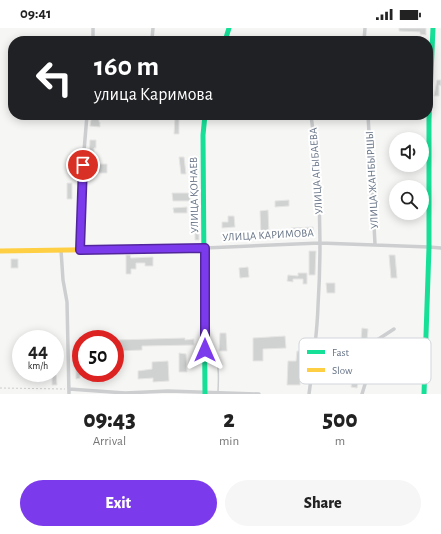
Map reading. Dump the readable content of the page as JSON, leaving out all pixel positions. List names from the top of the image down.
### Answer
{
  "streets": {
    "street": [
      "УЛИЦА АГЫБАЕВА",
      "УЛИЦА ЖАНБЫРШЫ",
      "УЛИЦА ҚОНАЕВ",
      "УЛИЦА КАРИМОВА"
    ]
  },
  "crossings": [
    ["УЛИЦА АГЫБАЕВА", "УЛИЦА КАРИМОВА"],
    ["УЛИЦА ЖАНБЫРШЫ", "УЛИЦА КАРИМОВА"],
    ["УЛИЦА ҚОНАЕВ", "УЛИЦА КАРИМОВА"]
  ],
  "legend": ["Fast", "Slow"],
  "page": {
    "status": "09:41",
    "turn": ["160 m", "улица Каримова"],
    "speed": "44 km/h",
    "limit": "50",
    "eta": [
      "09:43",
      "Arrival",
      "2",
      "min",
      "500",
      "m"
    ],
    "buttons": ["Exit", "Share"]
  }
}
